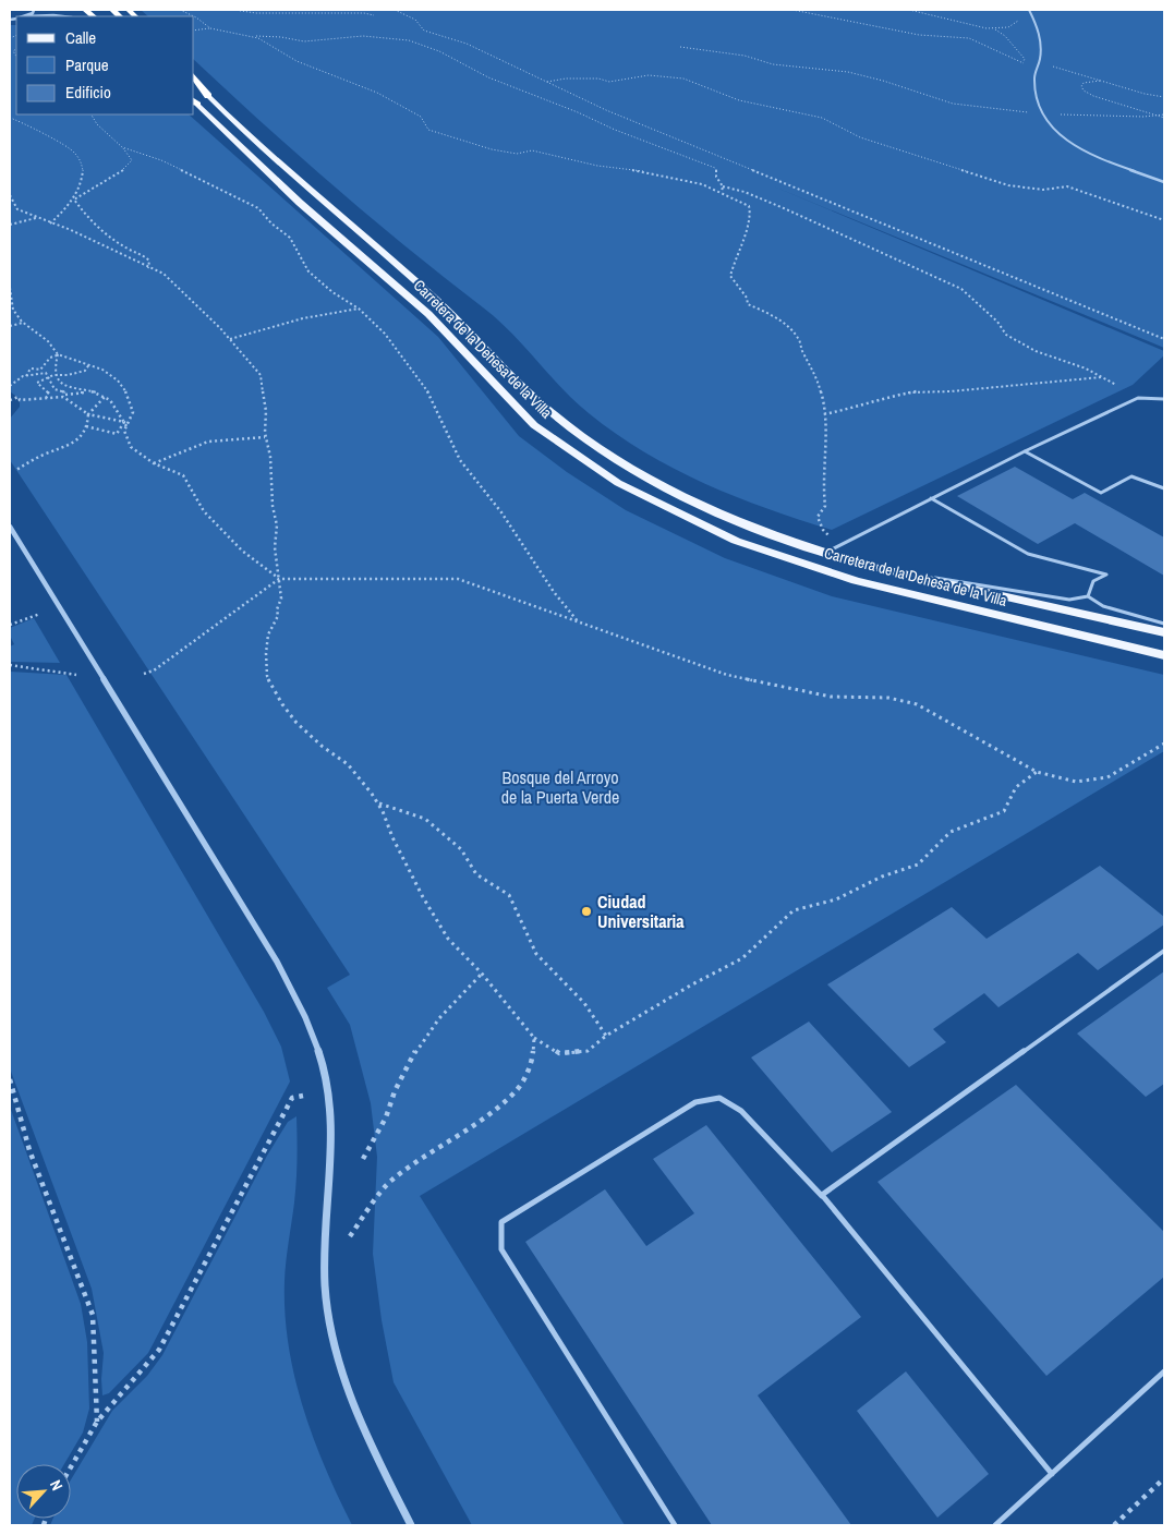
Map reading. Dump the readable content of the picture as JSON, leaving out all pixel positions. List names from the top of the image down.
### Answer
{
  "streets": {
    "main road": ["Carretera de la Dehesa de la Villa"]
  },
  "parks": ["Bosque del Arroyo de la Puerta Verde"],
  "places": ["Ciudad Universitaria"],
  "legend": ["Calle", "Parque", "Edificio"],
  "north": "top right"
}
